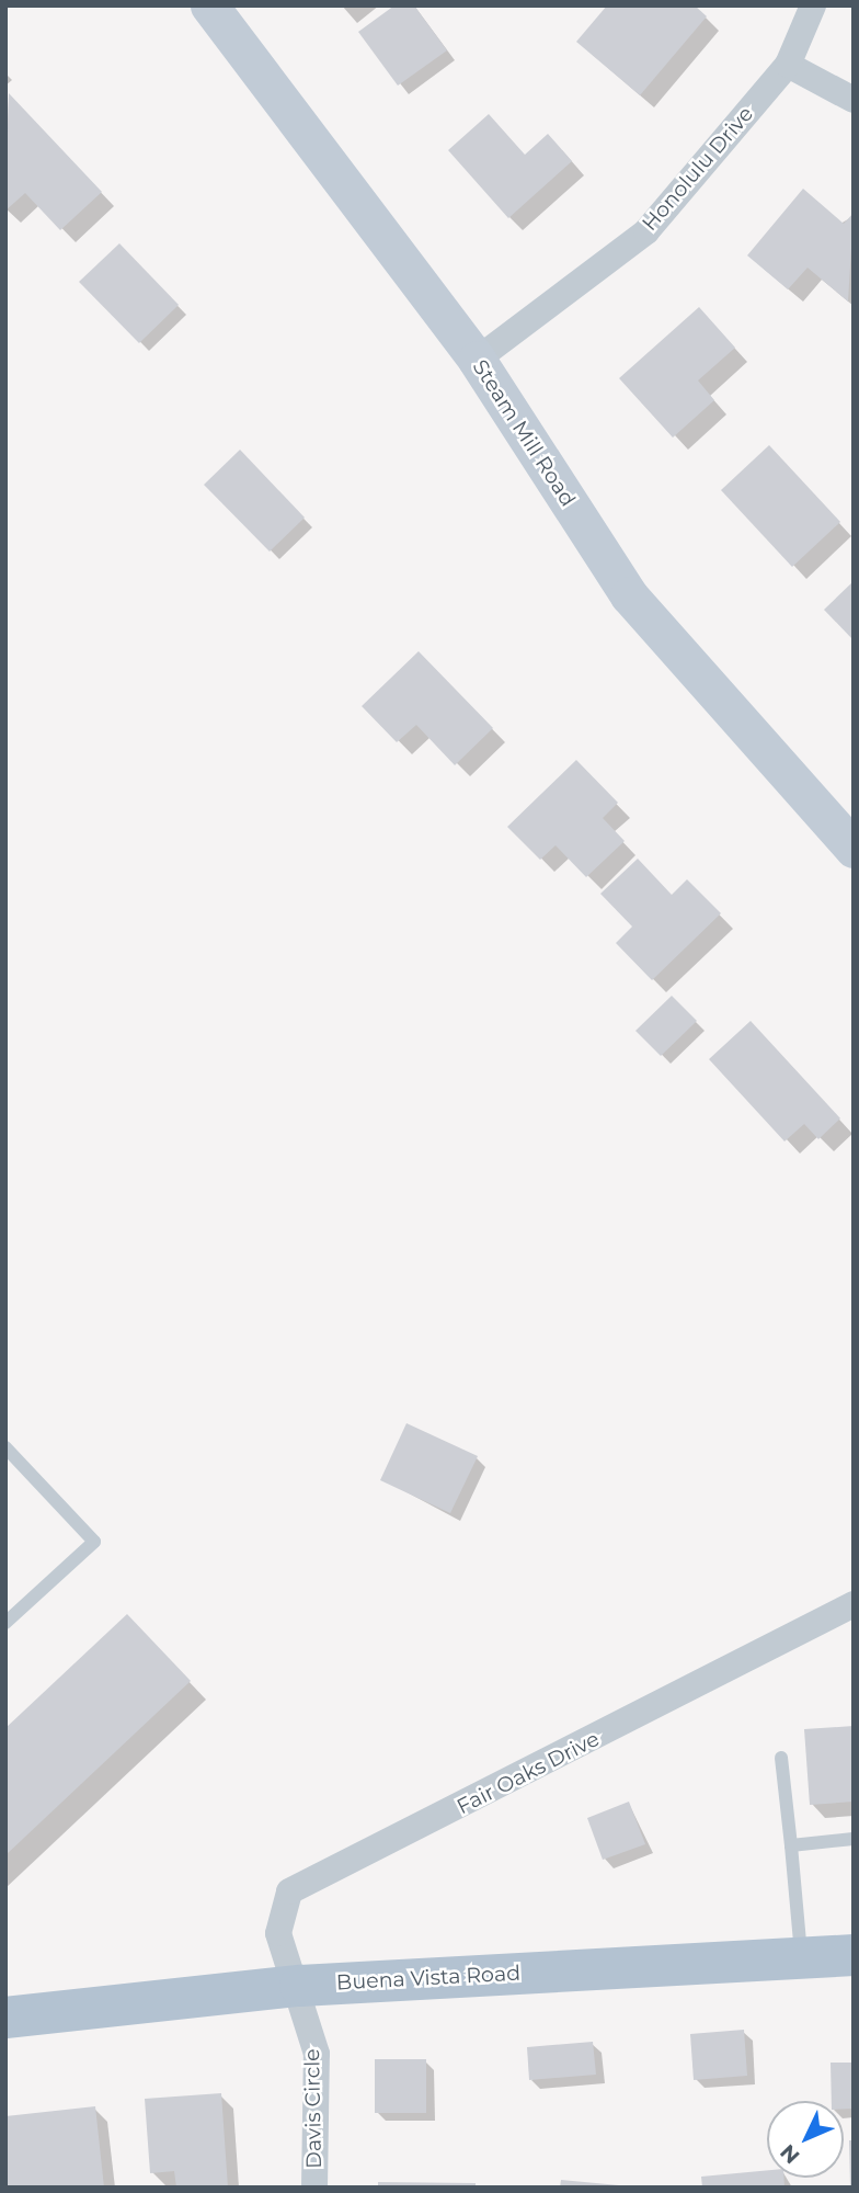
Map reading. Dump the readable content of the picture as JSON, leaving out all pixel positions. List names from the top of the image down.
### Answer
{
  "streets": {
    "main road": ["Buena Vista Road"],
    "street": [
      "Honolulu Drive",
      "Steam Mill Road",
      "Fair Oaks Drive",
      "Davis Circle"
    ]
  },
  "crossings": [
    ["Honolulu Drive", "Steam Mill Road"],
    ["Fair Oaks Drive", "Buena Vista Road"],
    ["Fair Oaks Drive", "Davis Circle"],
    ["Buena Vista Road", "Davis Circle"]
  ],
  "north": "bottom left"
}
